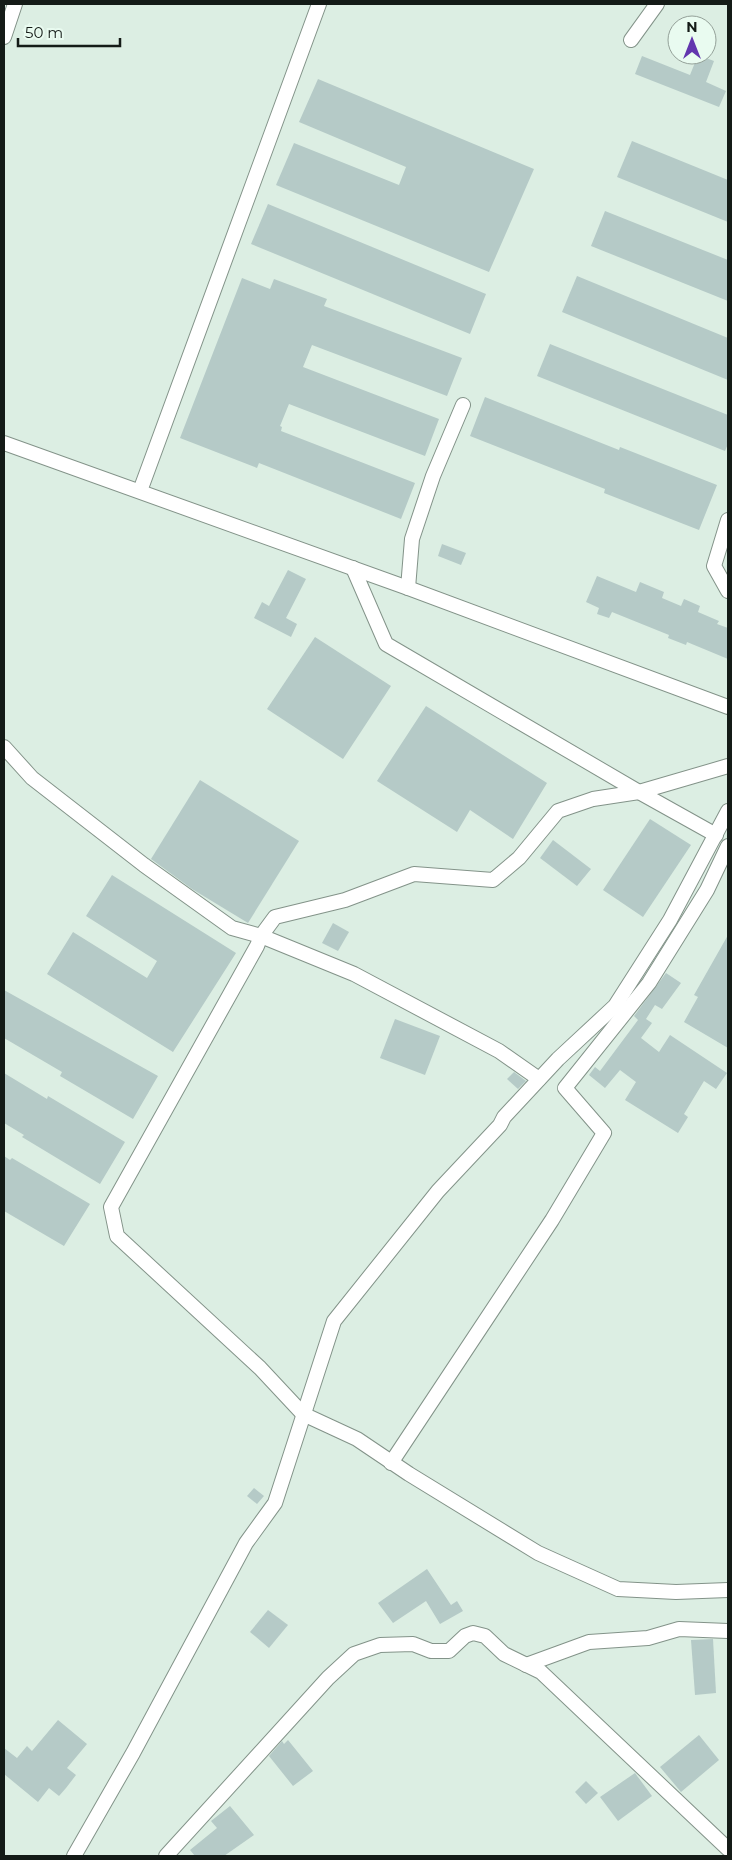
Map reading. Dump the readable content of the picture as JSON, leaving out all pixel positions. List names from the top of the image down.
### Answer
{
  "scale_bar": "50 m",
  "north": "top"
}
